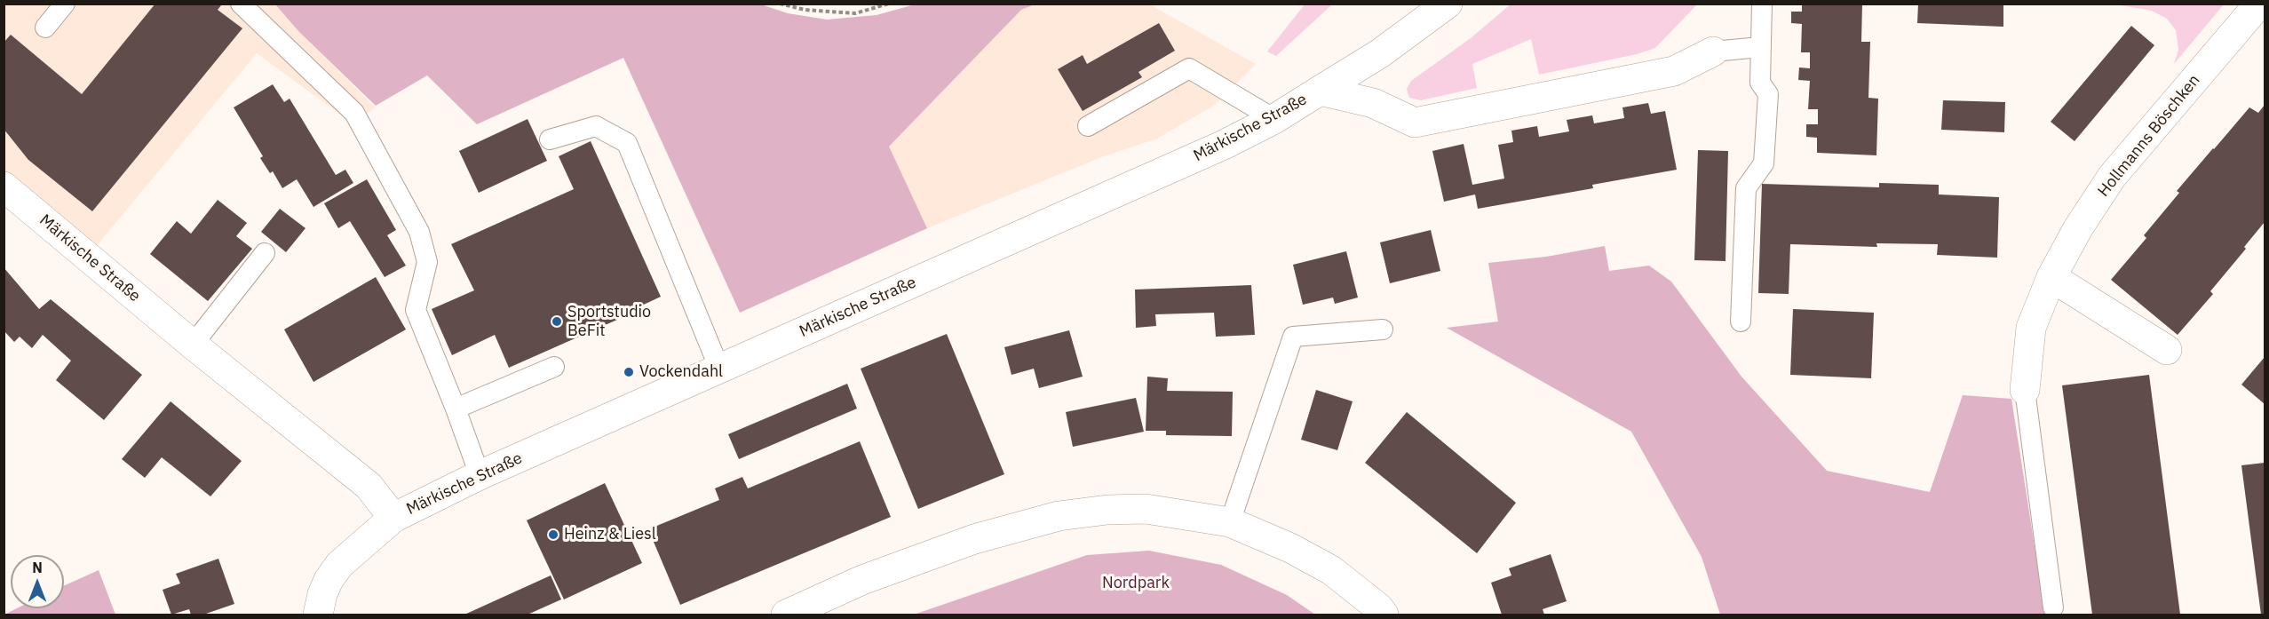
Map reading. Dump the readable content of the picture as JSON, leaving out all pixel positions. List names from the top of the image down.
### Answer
{
  "streets": {
    "main road": ["Märkische Straße", "Hollmanns Böschken"]
  },
  "parks": ["Nordpark"],
  "places": ["Sportstudio BeFit", "Vockendahl", "Heinz & Liesl"],
  "north": "top"
}
